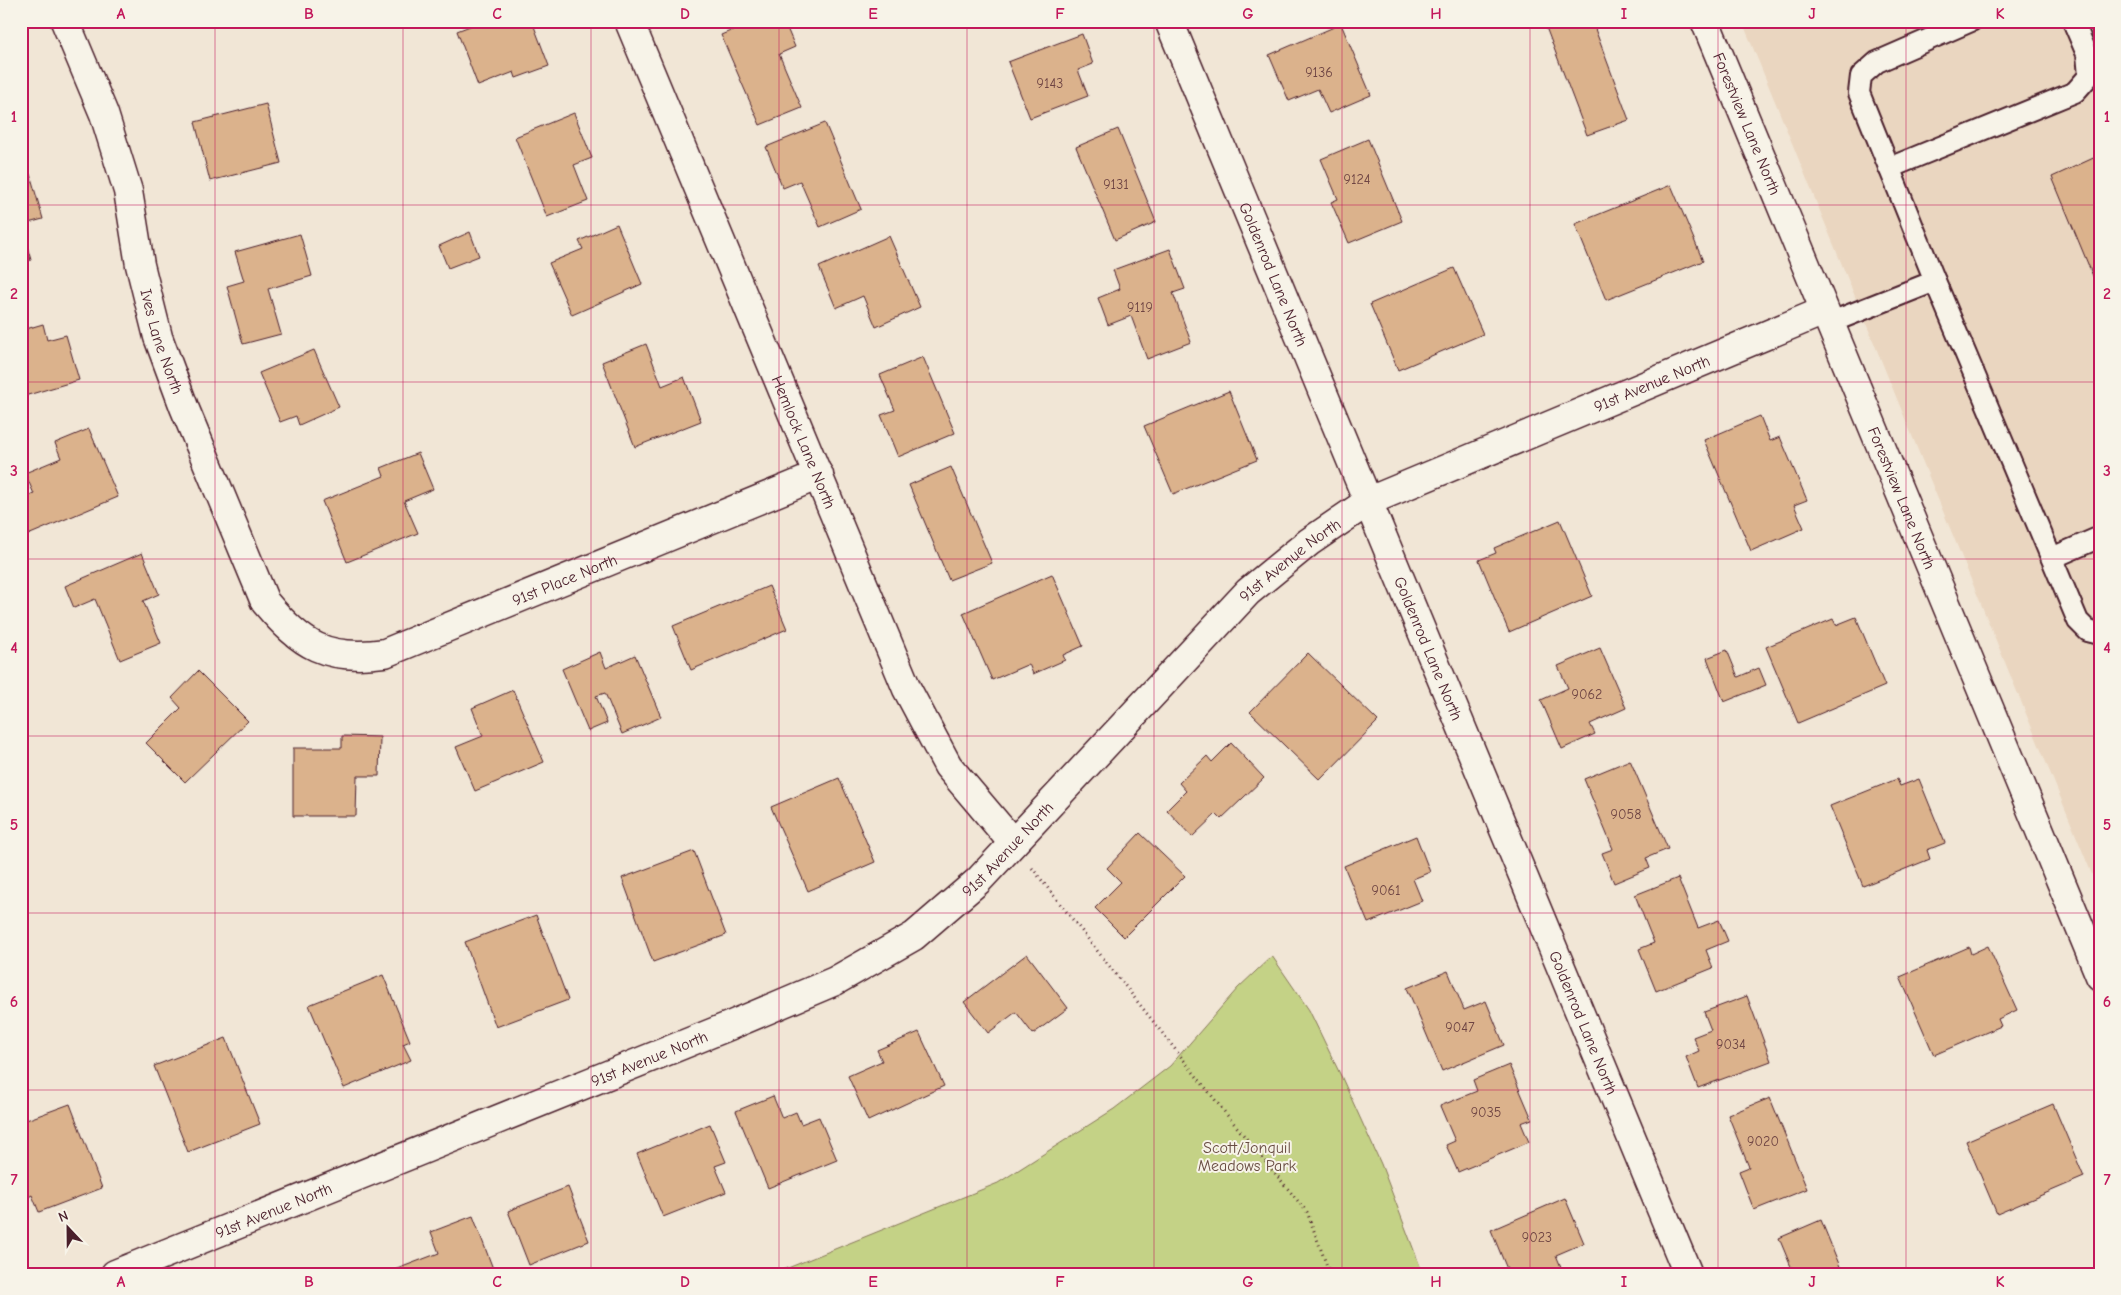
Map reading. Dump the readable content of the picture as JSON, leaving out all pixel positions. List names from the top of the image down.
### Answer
{
  "streets": {
    "street": [
      "Forestview Lane North",
      "Goldenrod Lane North",
      "Ives Lane North",
      "91st Avenue North",
      "Hemlock Lane North",
      "91st Place North"
    ]
  },
  "crossings": [
    ["Forestview Lane North", "91st Avenue North"],
    ["Goldenrod Lane North", "91st Avenue North"],
    ["Ives Lane North", "91st Place North"],
    ["91st Avenue North", "Hemlock Lane North"],
    ["Hemlock Lane North", "91st Place North"]
  ],
  "parks": ["Scott/Jonquil Meadows Park"],
  "house_numbers": [
    "9136",
    "9143",
    "9124",
    "9131",
    "9119",
    "9062",
    "9058",
    "9061",
    "9047",
    "9034",
    "9035",
    "9020",
    "9023"
  ],
  "north": "top",
  "grid": {
    "columns": [
      "A",
      "B",
      "C",
      "D",
      "E",
      "F",
      "G",
      "H",
      "I",
      "J",
      "K"
    ],
    "rows": [
      "1",
      "2",
      "3",
      "4",
      "5",
      "6",
      "7"
    ]
  }
}
